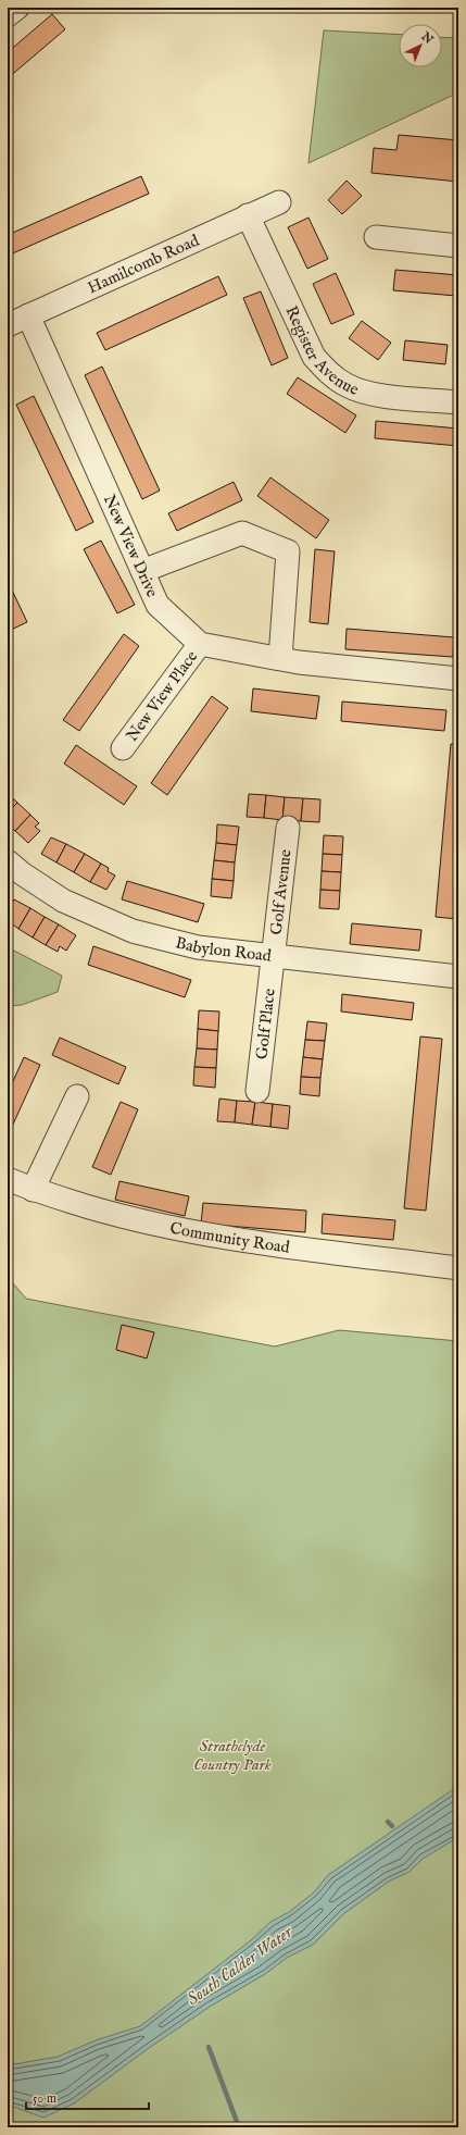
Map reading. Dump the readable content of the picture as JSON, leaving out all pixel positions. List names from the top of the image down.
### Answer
{
  "streets": {
    "street": [
      "Hamilcomb Road",
      "Register Avenue",
      "New View Drive",
      "New View Place",
      "Golf Avenue",
      "Babylon Road",
      "Golf Place",
      "Community Road"
    ]
  },
  "crossings": [
    ["Hamilcomb Road", "Register Avenue"],
    ["Hamilcomb Road", "New View Drive"],
    ["New View Drive", "New View Place"],
    ["Golf Avenue", "Babylon Road"],
    ["Golf Avenue", "Golf Place"],
    ["Babylon Road", "Golf Place"]
  ],
  "water": ["South Calder Water"],
  "parks": ["Strathclyde Country Park"],
  "scale_bar": "50 m",
  "north": "top right"
}
